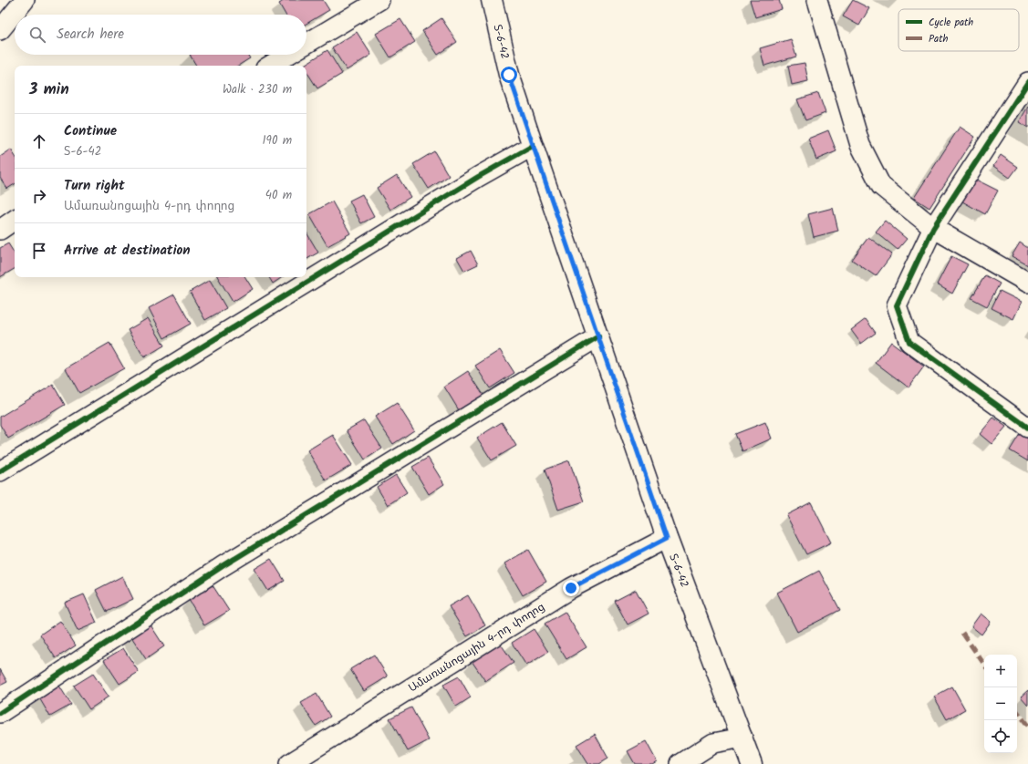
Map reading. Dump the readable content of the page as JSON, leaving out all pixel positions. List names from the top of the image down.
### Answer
{
  "streets": {
    "main road": ["Տ-6-42"],
    "street": ["Ամառանոցային 4-րդ փողոց"]
  },
  "crossings": [
    ["Տ-6-42", "Ամառանոցային 4-րդ փողոց"]
  ],
  "legend": ["Cycle path", "Path"],
  "page": {
    "search": "Search here",
    "heading": ["3 min", "Walk · 230 m"],
    "list": [
      ["Continue", "Տ-6-42", "190 m"],
      ["Turn right", "Ամառանոցային 4-րդ փողոց", "40 m"],
      "Arrive at destination"
    ],
    "map_buttons": ["+", "−"]
  }
}
